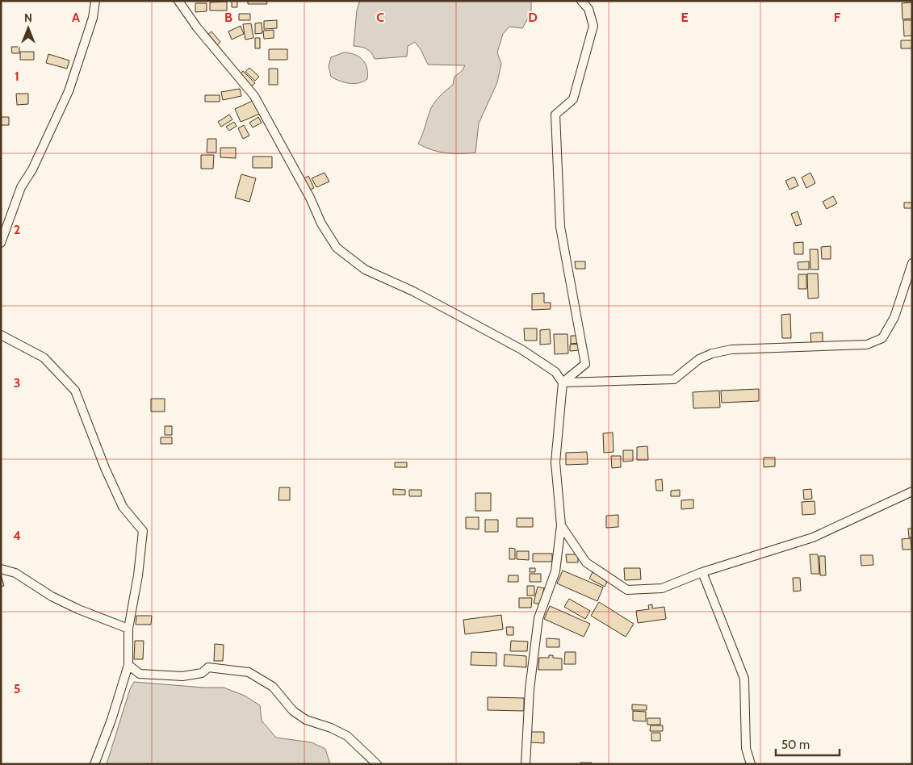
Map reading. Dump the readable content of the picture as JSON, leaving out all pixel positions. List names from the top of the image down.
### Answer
{
  "scale_bar": "50 m",
  "north": "top",
  "grid": {
    "columns": [
      "A",
      "B",
      "C",
      "D",
      "E",
      "F"
    ],
    "rows": [
      "1",
      "2",
      "3",
      "4",
      "5"
    ]
  }
}
